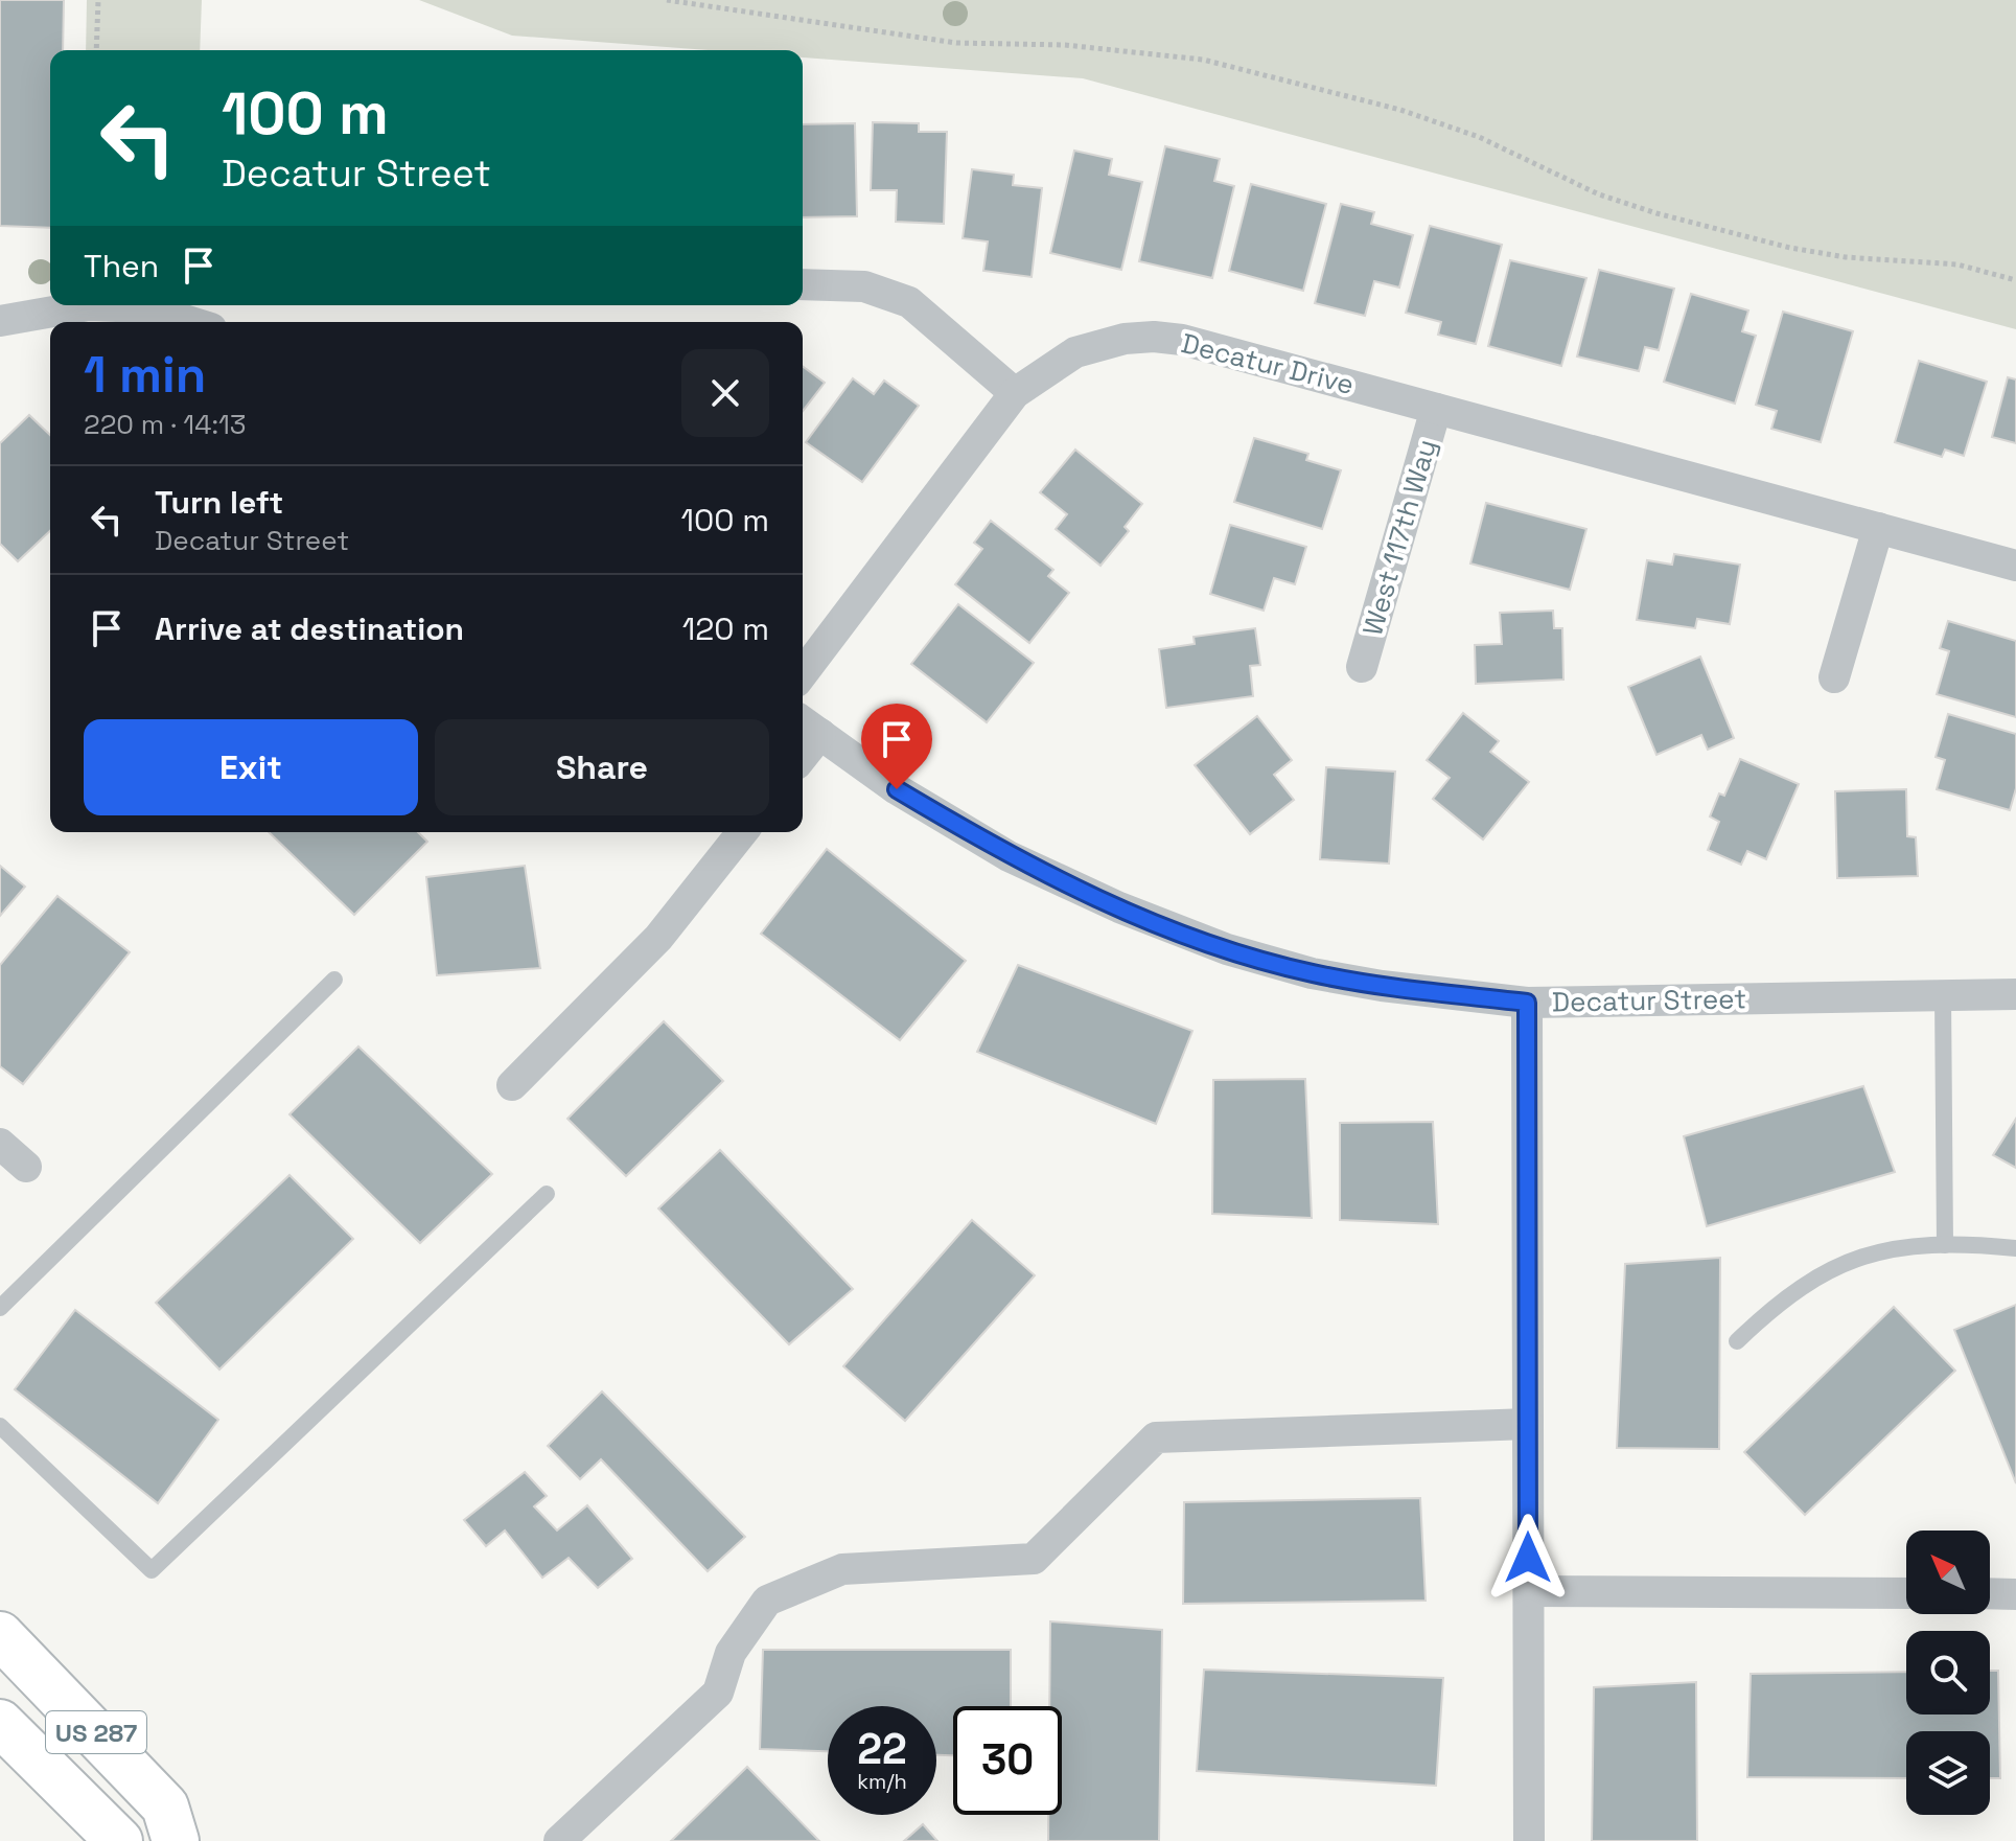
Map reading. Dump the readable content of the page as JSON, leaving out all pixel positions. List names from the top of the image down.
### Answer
{
  "streets": {
    "main road": ["US 287"],
    "street": ["Decatur Drive", "West 117th Way", "Decatur Street"]
  },
  "crossings": [
    ["Decatur Drive", "West 117th Way"]
  ],
  "north": "top left",
  "page": {
    "turn": ["100 m", "Decatur Street"],
    "then": "Then",
    "heading": ["1 min", "220 m · 14:13"],
    "list": [
      {
        "name": "Turn left",
        "note": "Decatur Street",
        "value": "100 m"
      },
      {
        "name": "Arrive at destination",
        "value": "120 m"
      }
    ],
    "buttons": ["Exit", "Share"],
    "speed": "22 km/h",
    "limit": "30"
  }
}
